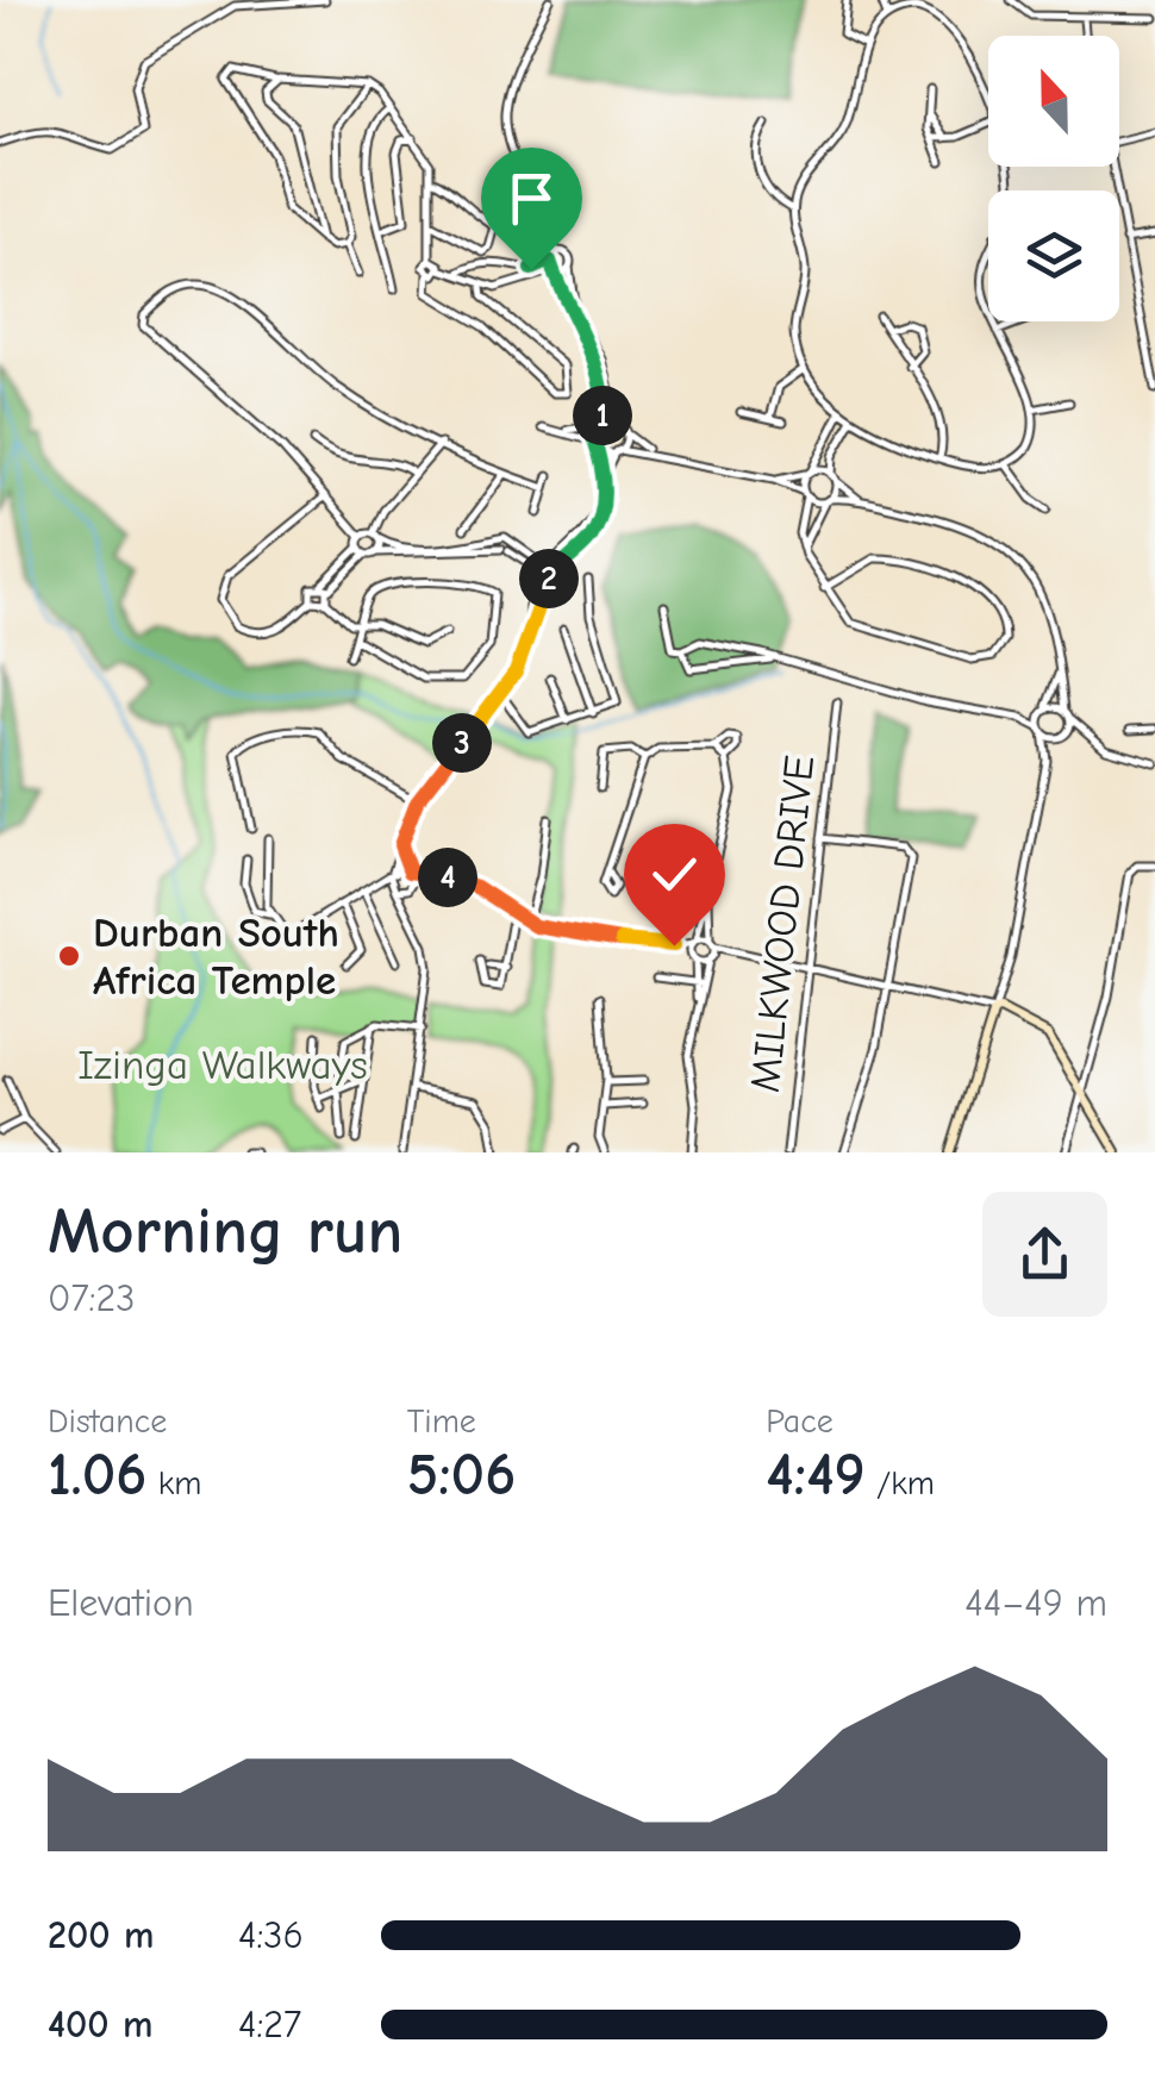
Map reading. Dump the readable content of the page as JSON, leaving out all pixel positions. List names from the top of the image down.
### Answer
{
  "streets": {
    "street": ["MILKWOOD DRIVE"]
  },
  "parks": ["Izinga Walkways"],
  "places": ["Durban South Africa Temple"],
  "north": "top",
  "page": {
    "pins": [
      "1",
      "2",
      "3",
      "4"
    ],
    "heading": ["Morning run", "07:23"],
    "stats": [
      ["Distance", "1.06 km"],
      ["Time", "5:06"],
      ["Pace", "4:49 /km"]
    ],
    "chart": ["Elevation", "44–49 m"],
    "list": [
      {
        "name": "200 m",
        "note": "4:36"
      },
      {
        "name": "400 m",
        "note": "4:27"
      }
    ]
  }
}
